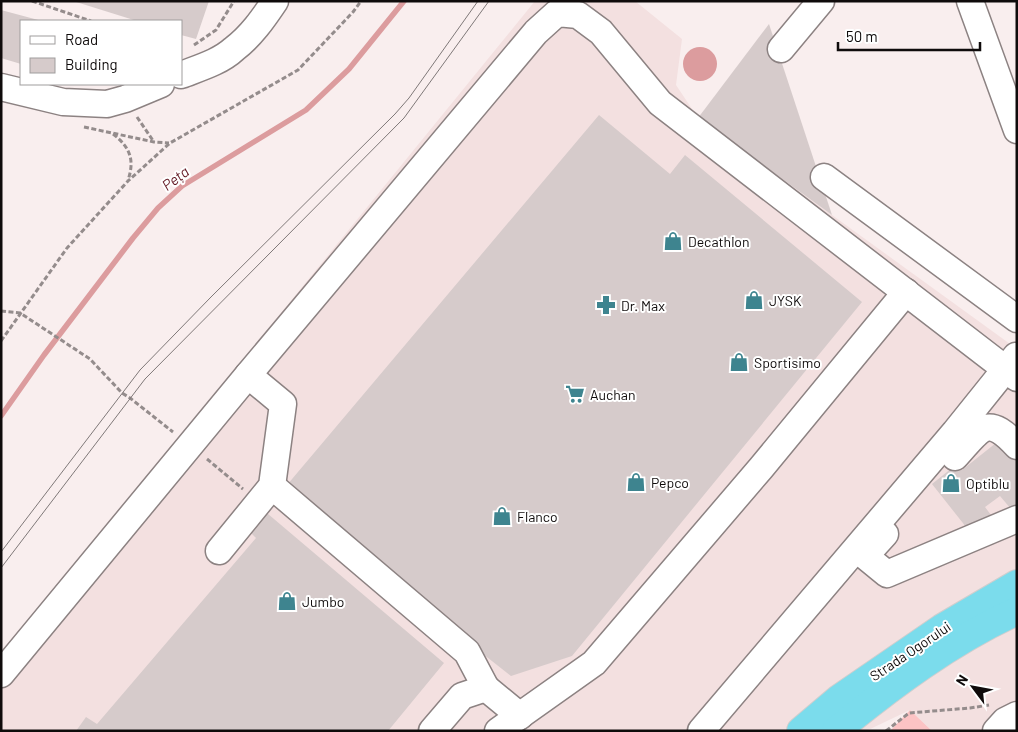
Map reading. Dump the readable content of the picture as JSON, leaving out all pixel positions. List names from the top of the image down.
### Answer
{
  "streets": {
    "highway": ["Strada Ogorului"]
  },
  "water": ["Peța"],
  "places": {
    "shop": [
      "Decathlon",
      "JYSK",
      "Sportisimo",
      "Pepco",
      "Optiblu",
      "Flanco",
      "Jumbo"
    ],
    "pharmacy": ["Dr. Max"],
    "supermarket": ["Auchan"]
  },
  "legend": ["Road", "Building"],
  "scale_bar": "50 m",
  "north": "top left"
}
